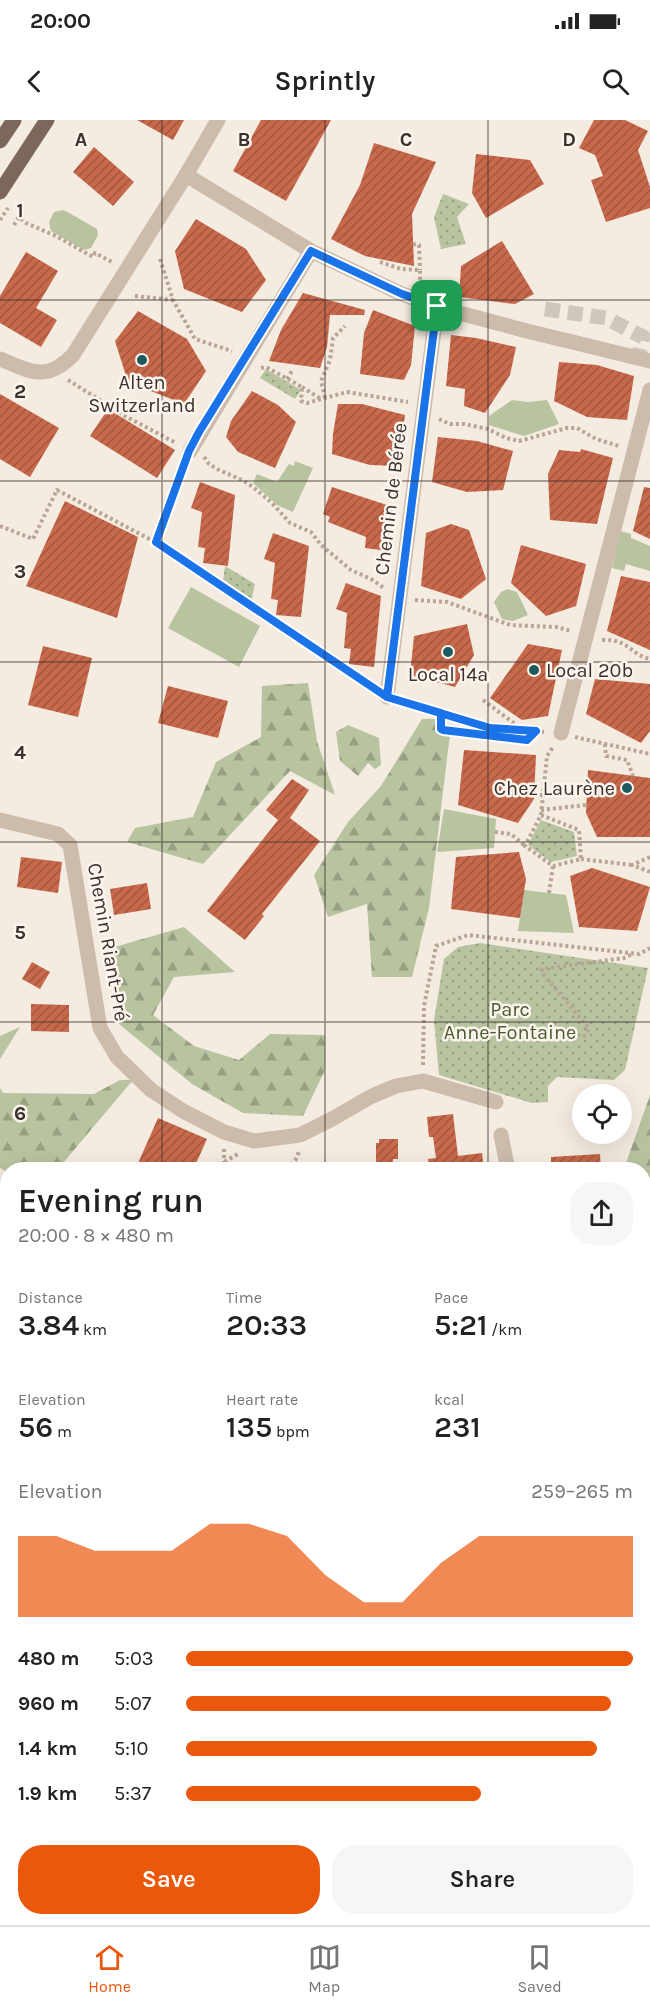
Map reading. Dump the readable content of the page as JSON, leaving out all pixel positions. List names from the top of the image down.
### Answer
{
  "streets": {
    "street": ["Chemin de Bérée", "Chemin Riant-Pré"]
  },
  "parks": ["Parc Anne-Fontaine"],
  "places": [
    "Alten Switzerland",
    "Local 14a",
    "Local 20b",
    "Chez Laurène"
  ],
  "page": {
    "status": "20:00",
    "header": "Sprintly",
    "heading": ["Evening run", "20:00 · 8 × 480 m"],
    "stats": [
      ["Distance", "3.84 km"],
      ["Time", "20:33"],
      ["Pace", "5:21 /km"],
      ["Elevation", "56 m"],
      ["Heart rate", "135 bpm"],
      ["kcal", "231"]
    ],
    "chart": ["Elevation", "259–265 m"],
    "list": [
      {
        "name": "480 m",
        "note": "5:03"
      },
      {
        "name": "960 m",
        "note": "5:07"
      },
      {
        "name": "1.4 km",
        "note": "5:10"
      },
      {
        "name": "1.9 km",
        "note": "5:37"
      }
    ],
    "buttons": ["Save", "Share"],
    "tabs": ["Home", "Map", "Saved"]
  },
  "grid": {
    "columns": [
      "A",
      "B",
      "C",
      "D"
    ],
    "rows": [
      "1",
      "2",
      "3",
      "4",
      "5",
      "6"
    ]
  }
}
